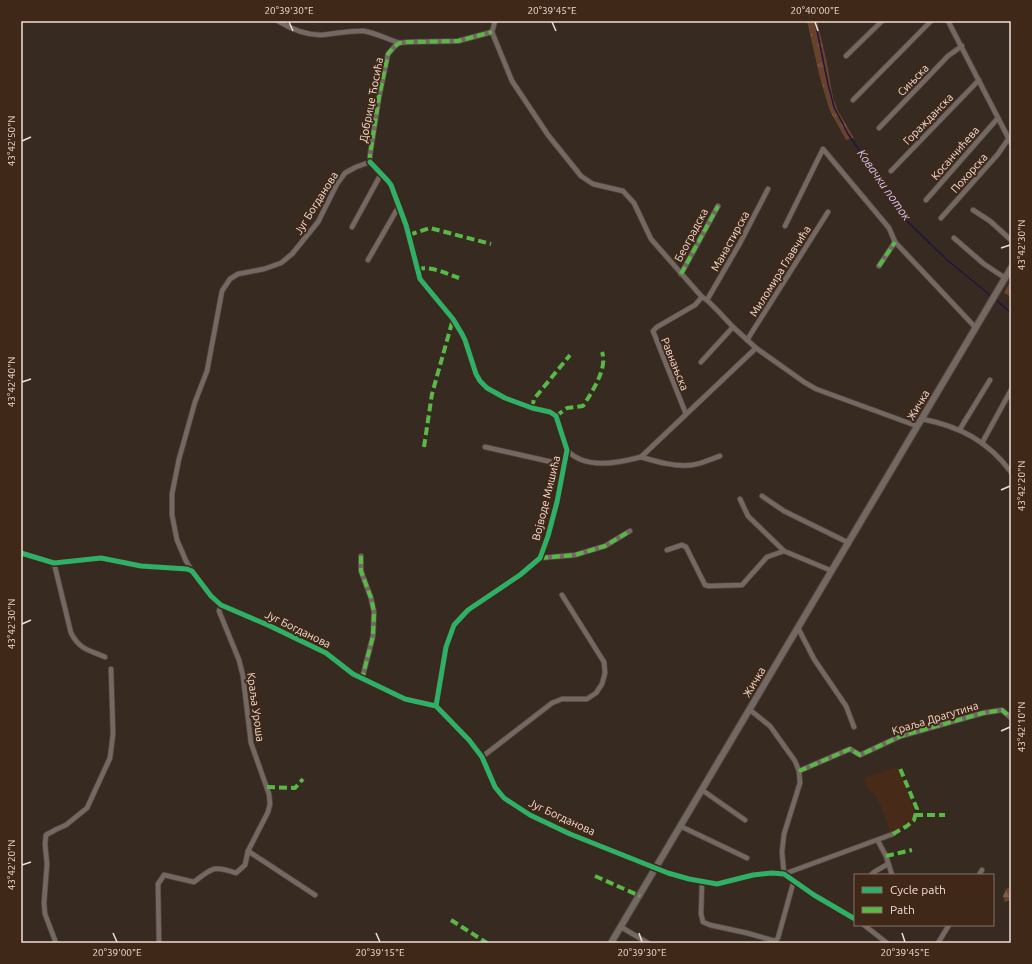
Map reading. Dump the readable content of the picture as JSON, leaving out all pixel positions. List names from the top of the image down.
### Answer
{
  "streets": {
    "main road": ["Жичка"],
    "street": [
      "Сињска",
      "Добрице Ћосића",
      "Горажданска",
      "Косанчићева",
      "Похорска",
      "Југ Богданова",
      "Београдска",
      "Манастирска",
      "Миломира Главчића",
      "Равнањска",
      "Војводе Мишића",
      "Краља Уроша",
      "Краља Драгутина"
    ]
  },
  "crossings": [
    ["Добрице Ћосића", "Југ Богданова"],
    ["Добрице Ћосића", "Војводе Мишића"],
    ["Југ Богданова", "Жичка"],
    ["Југ Богданова", "Војводе Мишића"],
    ["Југ Богданова", "Краља Уроша"]
  ],
  "water": ["Ковачки поток"],
  "legend": ["Cycle path", "Path"],
  "coordinates": [
    "20°39'30\"E",
    "20°39'45\"E",
    "20°40'00\"E",
    "43°42'50\"N",
    "43°42'30\"N",
    "43°42'40\"N",
    "43°42'20\"N",
    "43°42'10\"N",
    "20°39'00\"E",
    "20°39'15\"E"
  ]
}
